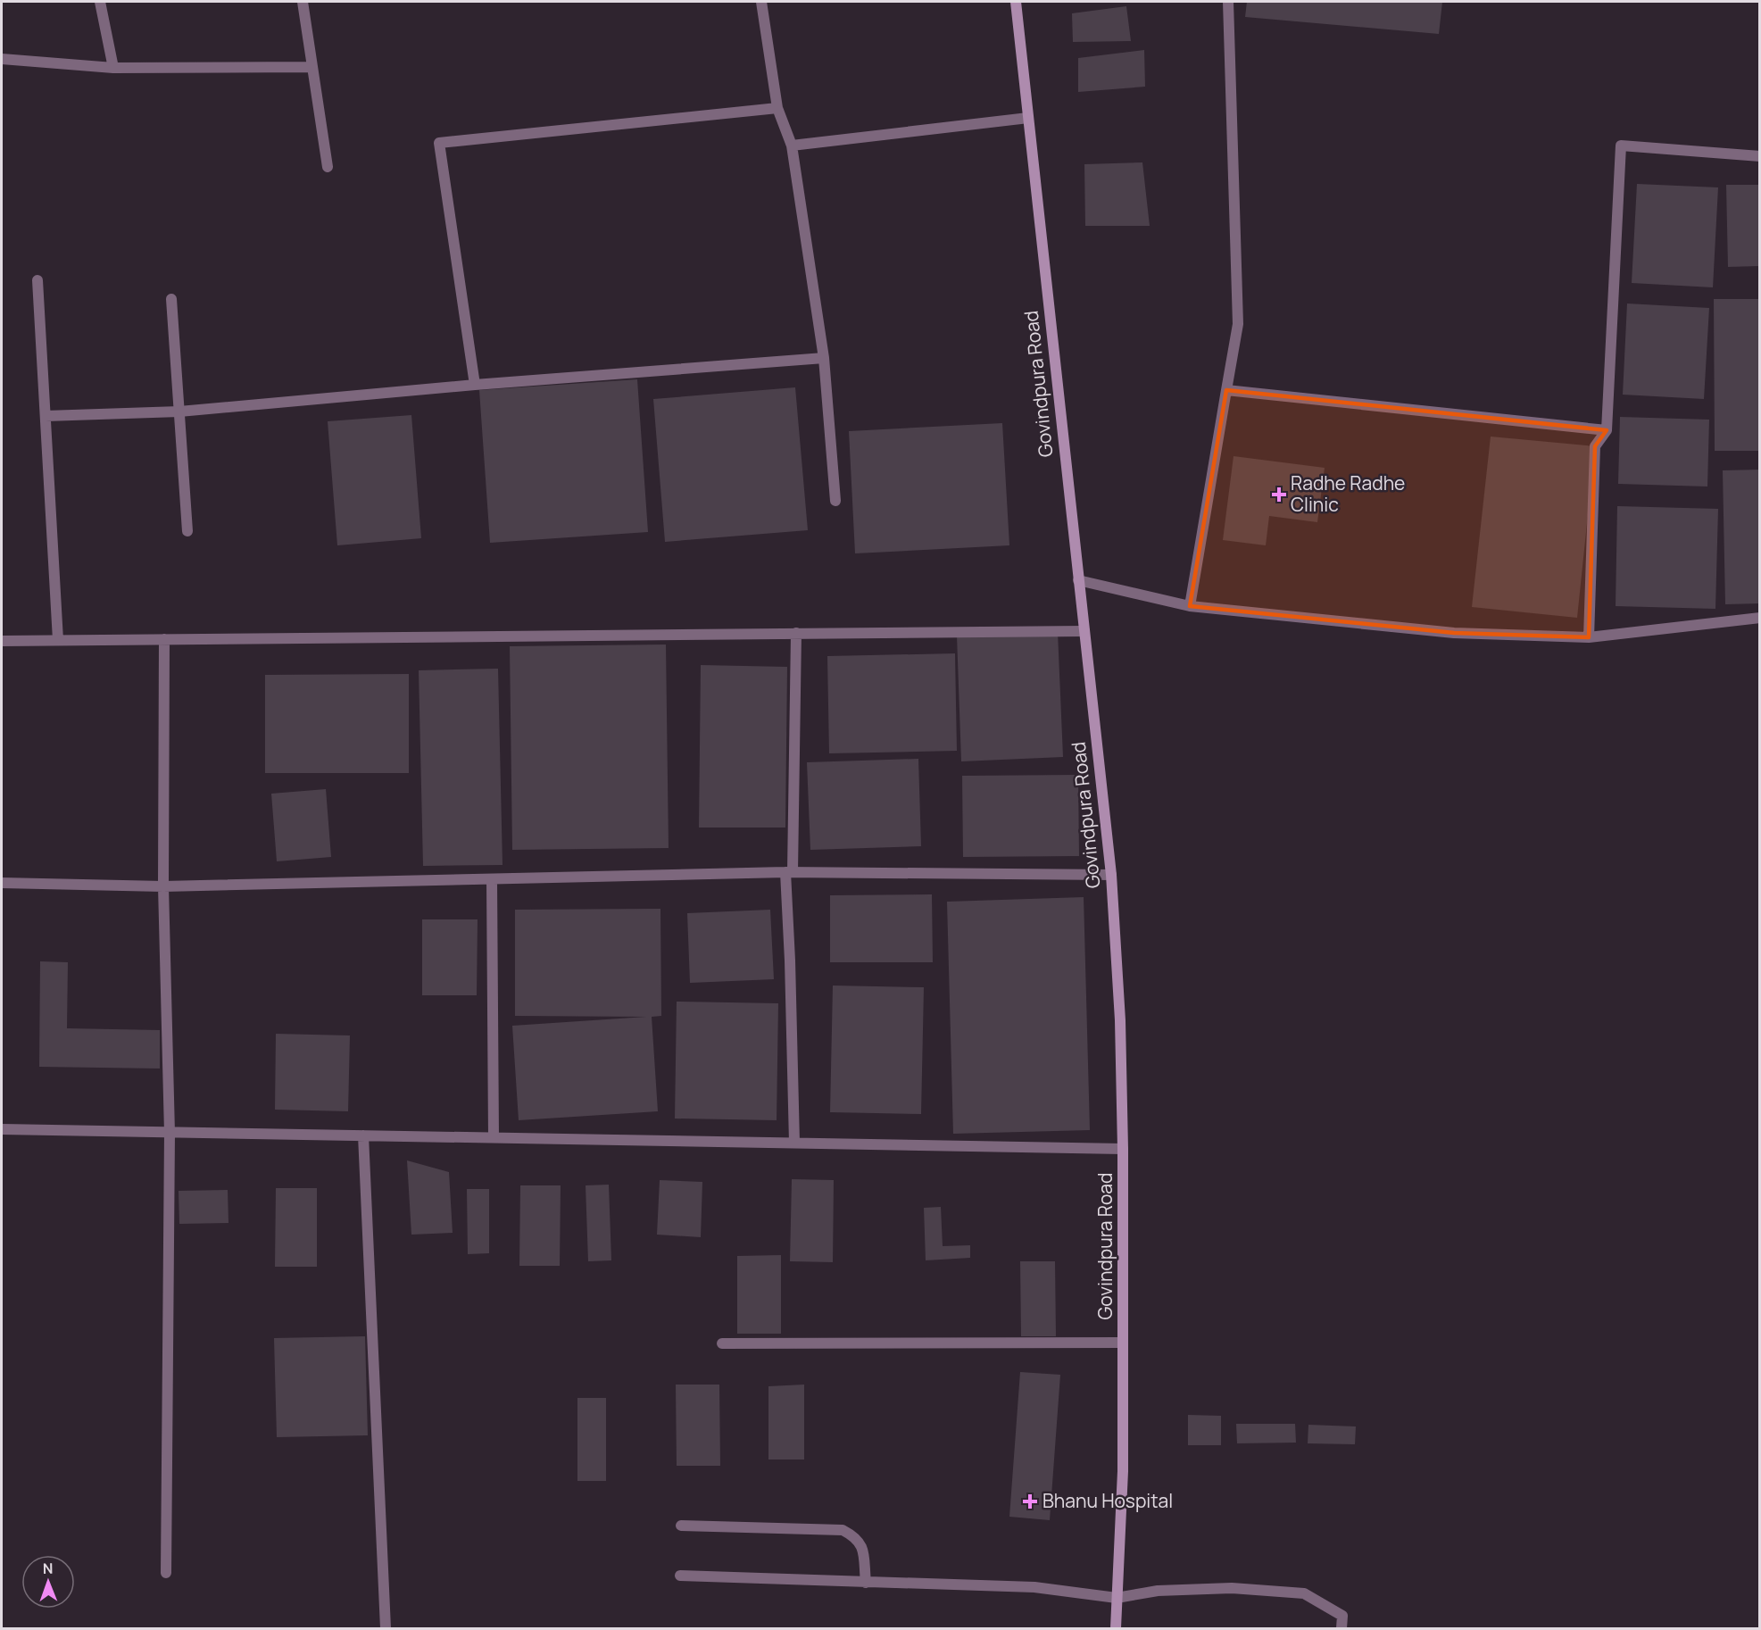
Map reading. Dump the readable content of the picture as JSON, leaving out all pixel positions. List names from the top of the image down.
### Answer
{
  "streets": {
    "street": ["Govindpura Road"]
  },
  "places": {
    "health": ["Radhe Radhe Clinic", "Bhanu Hospital"]
  },
  "north": "top"
}
